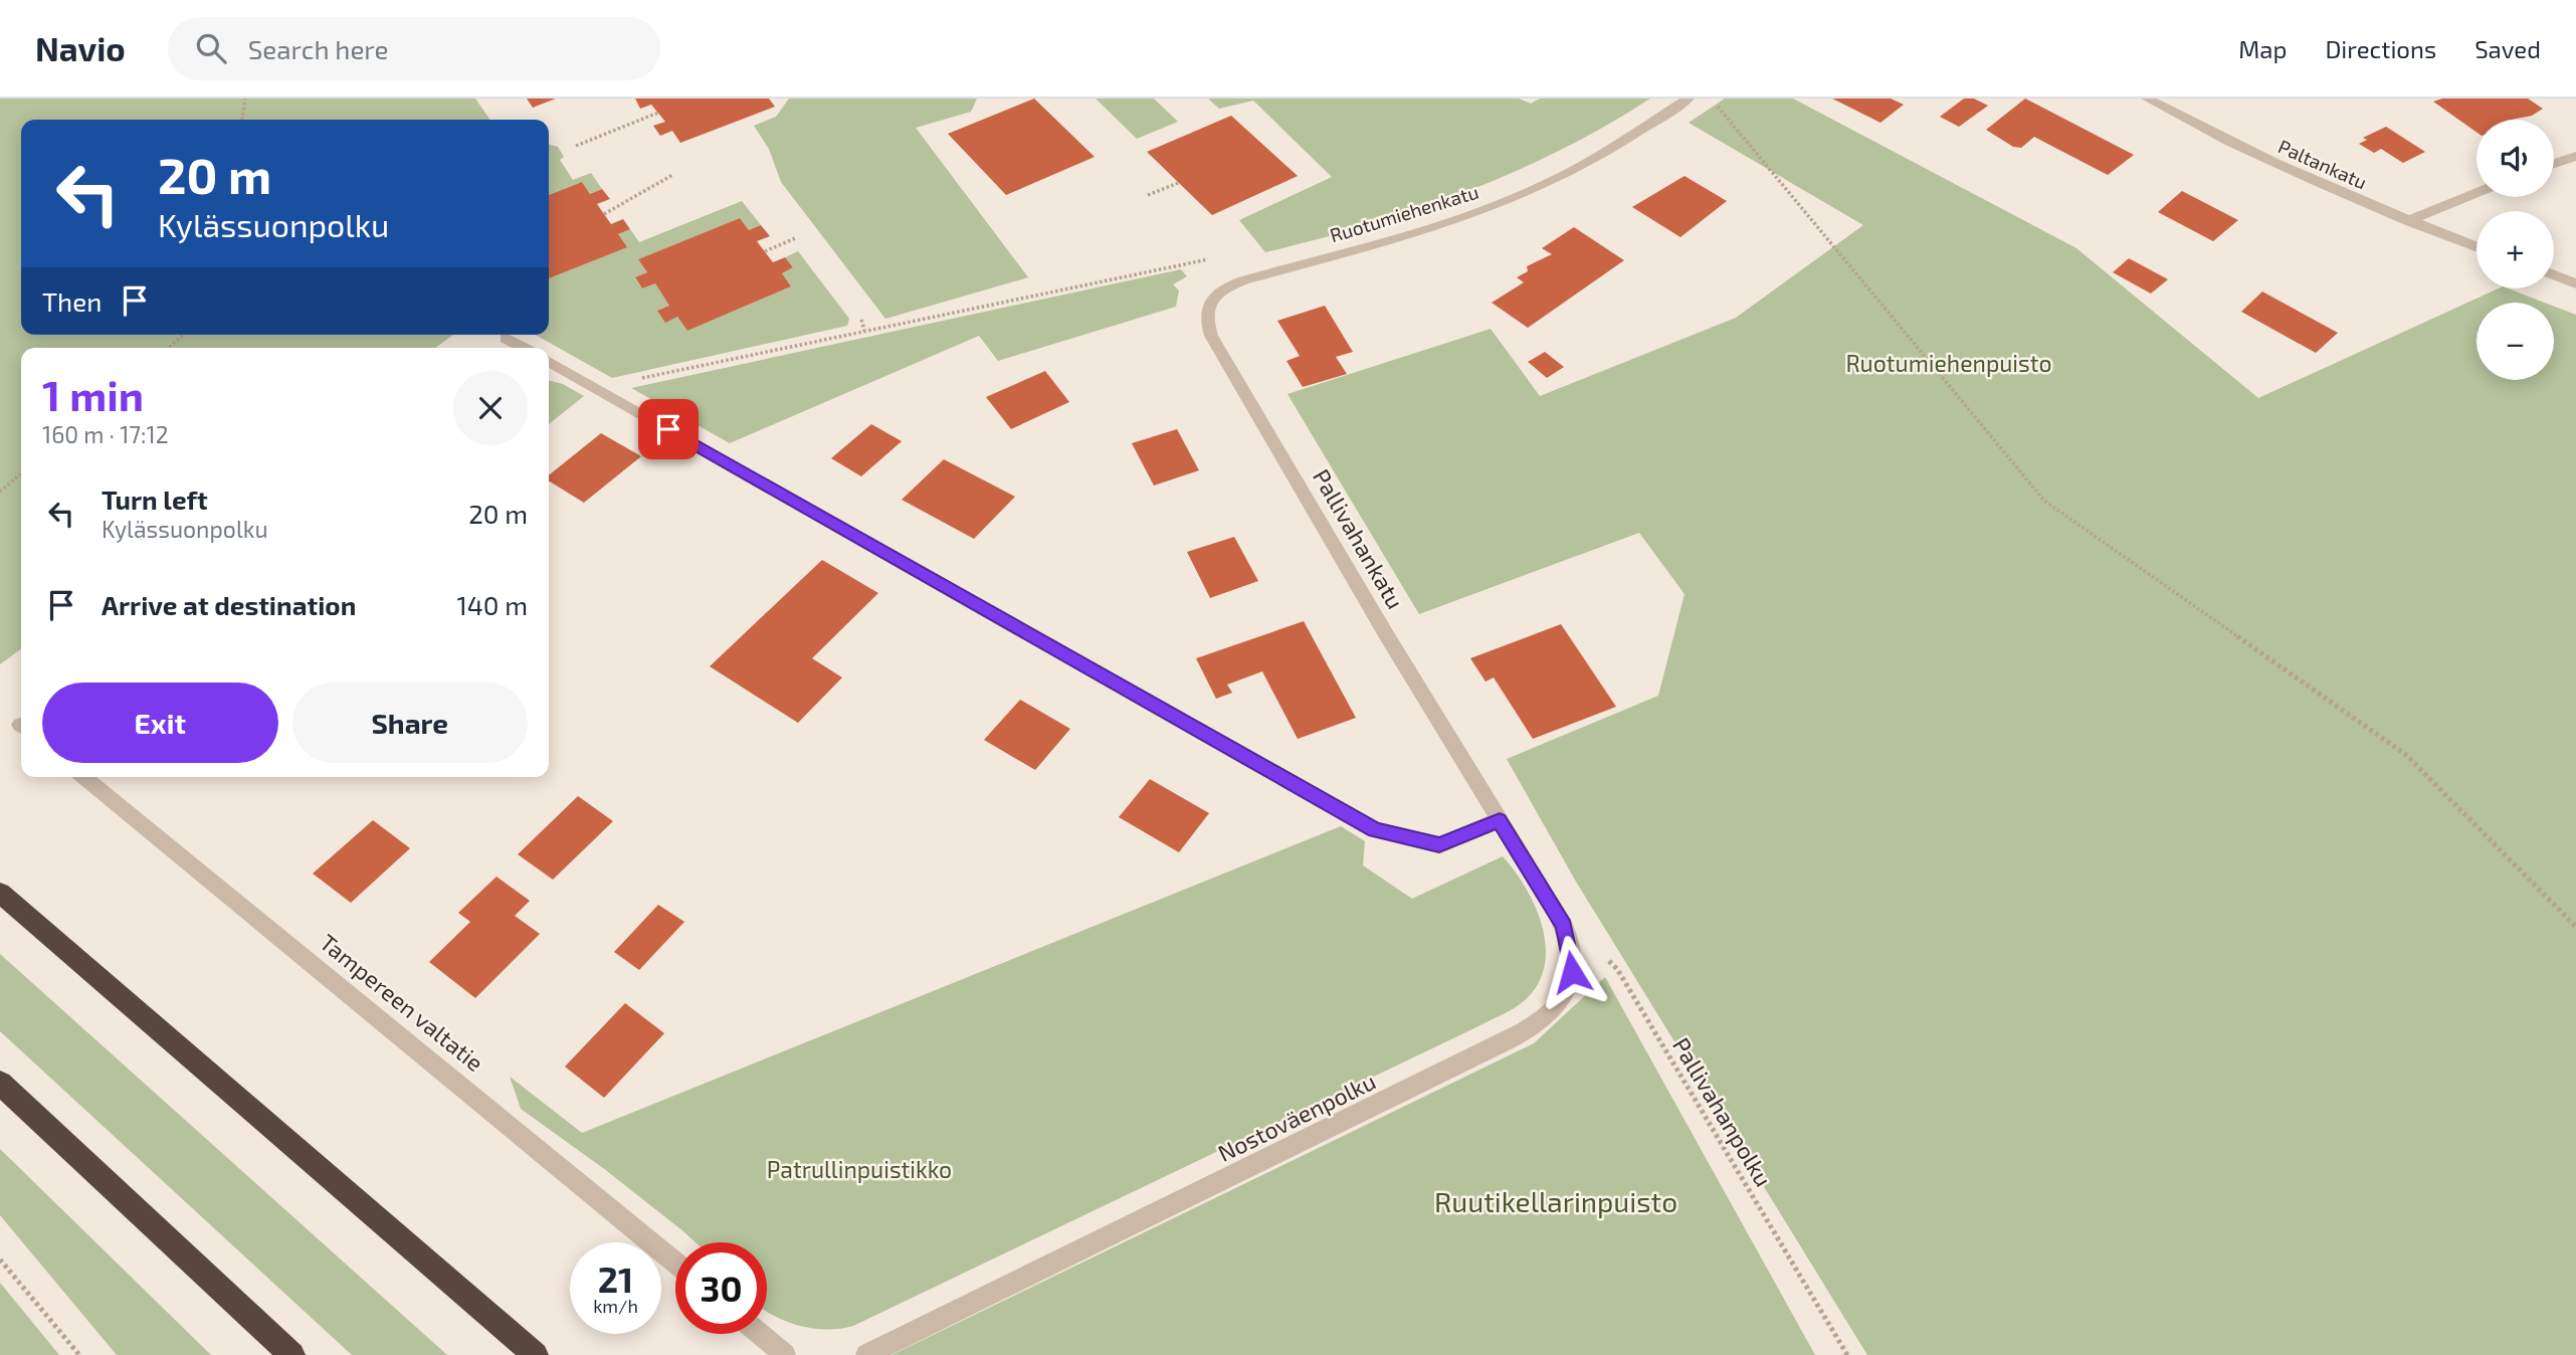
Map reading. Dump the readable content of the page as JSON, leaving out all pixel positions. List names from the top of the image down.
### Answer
{
  "streets": {
    "street": [
      "Paltankatu",
      "Ruotumiehenkatu",
      "Pallivahankatu",
      "Tampereen valtatie",
      "Nostoväenpolku"
    ],
    "path": ["Pallivahanpolku"]
  },
  "crossings": [
    ["Ruotumiehenkatu", "Pallivahankatu"],
    ["Pallivahankatu", "Nostoväenpolku"]
  ],
  "parks": ["Ruotumiehenpuisto", "Patrullinpuistikko", "Ruutikellarinpuisto"],
  "page": {
    "header": "Navio",
    "search": "Search here",
    "nav": ["Map", "Directions", "Saved"],
    "map_buttons": ["+", "−"],
    "turn": ["20 m", "Kylässuonpolku"],
    "then": "Then",
    "heading": ["1 min", "160 m · 17:12"],
    "list": [
      {
        "name": "Turn left",
        "note": "Kylässuonpolku",
        "value": "20 m"
      },
      {
        "name": "Arrive at destination",
        "value": "140 m"
      }
    ],
    "buttons": ["Exit", "Share"],
    "speed": "21 km/h",
    "limit": "30"
  }
}
